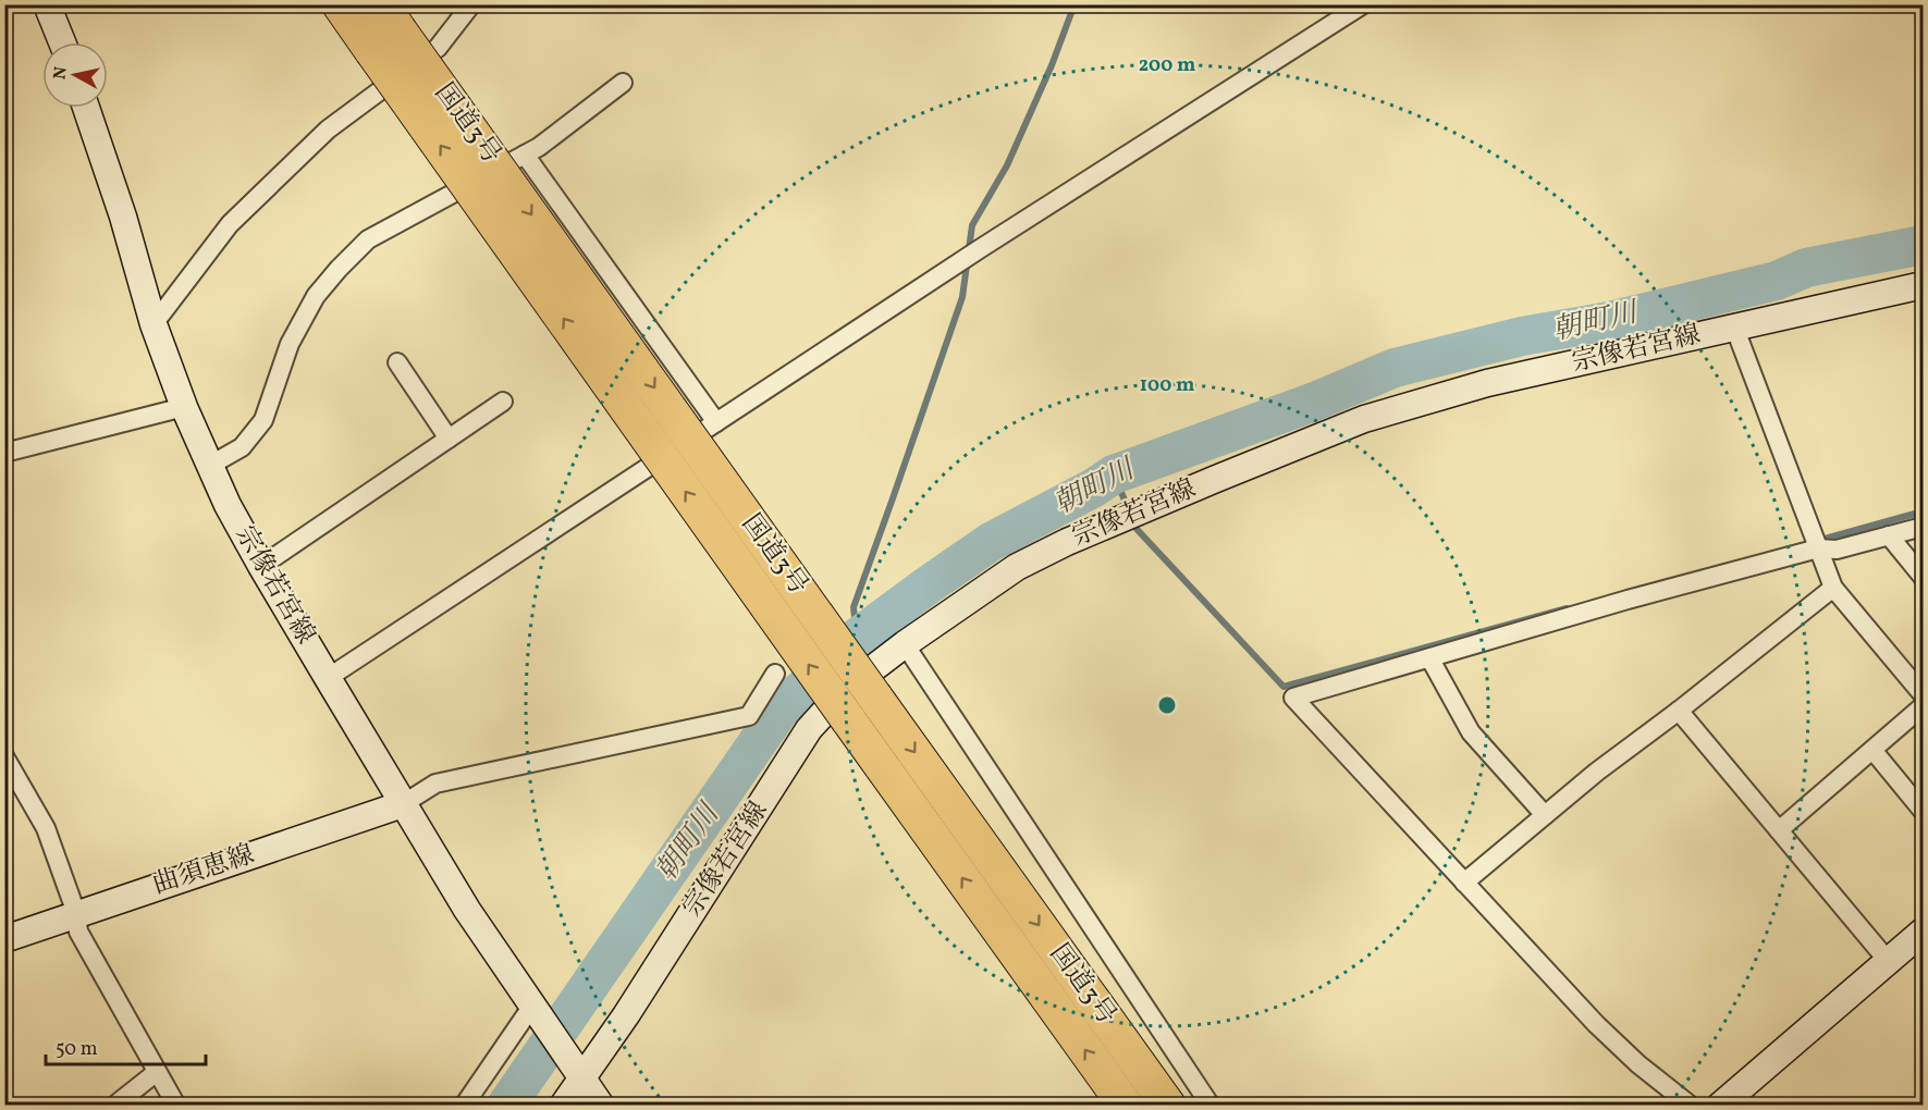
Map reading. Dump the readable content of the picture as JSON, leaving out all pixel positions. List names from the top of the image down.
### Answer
{
  "streets": {
    "highway": ["国道3号"],
    "main road": ["宗像若宮線", "曲須恵線"]
  },
  "crossings": [
    ["宗像若宮線", "曲須恵線"]
  ],
  "water": ["朝町川"],
  "scale_bar": "50 m",
  "north": "left",
  "rings": ["200 m", "100 m"]
}
